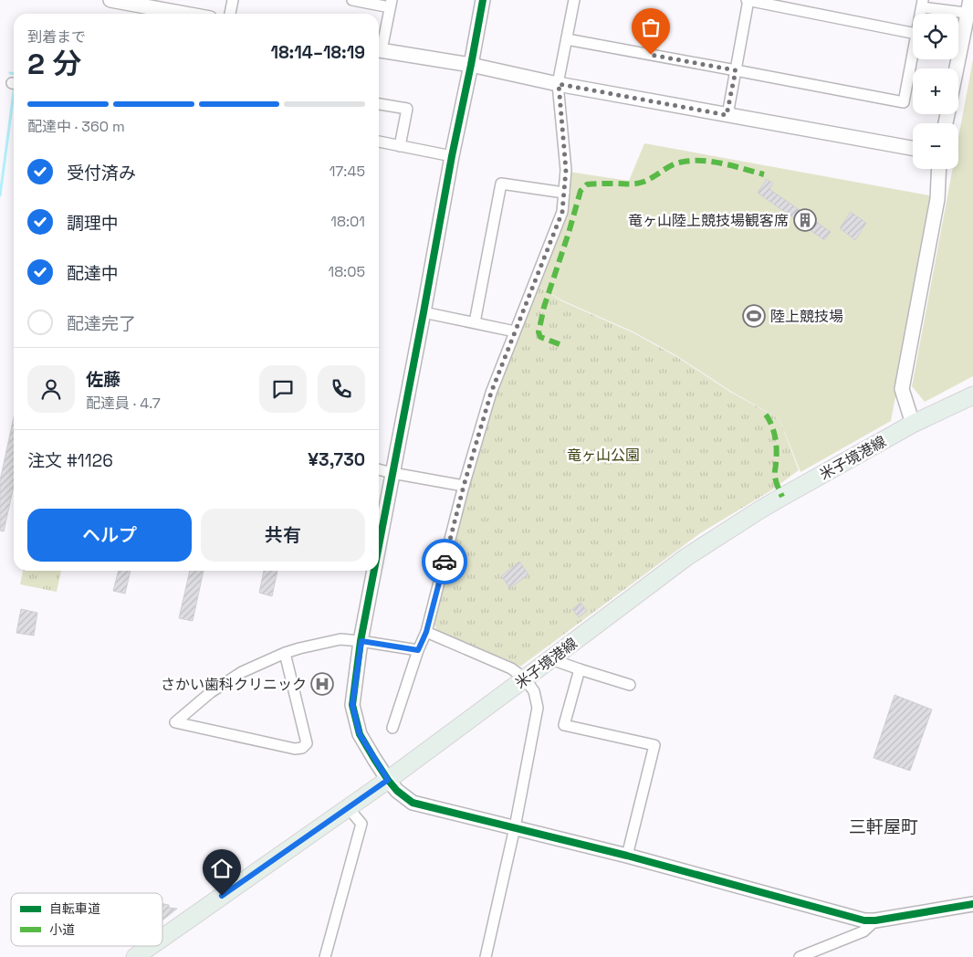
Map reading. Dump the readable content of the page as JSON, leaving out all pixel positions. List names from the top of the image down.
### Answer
{
  "streets": {
    "main road": ["米子境港線"]
  },
  "districts": ["三軒屋町"],
  "parks": ["竜ヶ山公園"],
  "places": {
    "building": ["竜ヶ山陸上競技場観客席"],
    "sports": ["陸上競技場"],
    "hospital": ["さかい歯科クリニック"]
  },
  "legend": ["自転車道", "小道"],
  "page": {
    "map_buttons": ["+", "−"],
    "heading": ["2 分", "到着まで", "18:14–18:19"],
    "panel": [
      "佐藤",
      "配達員 · 4.7",
      "注文 #1126",
      "¥3,730"
    ],
    "bar": "配達中 · 360 m",
    "list": [
      ["受付済み", "17:45"],
      ["調理中", "18:01"],
      ["配達中", "18:05"],
      "配達完了"
    ],
    "buttons": ["ヘルプ", "共有"]
  }
}
